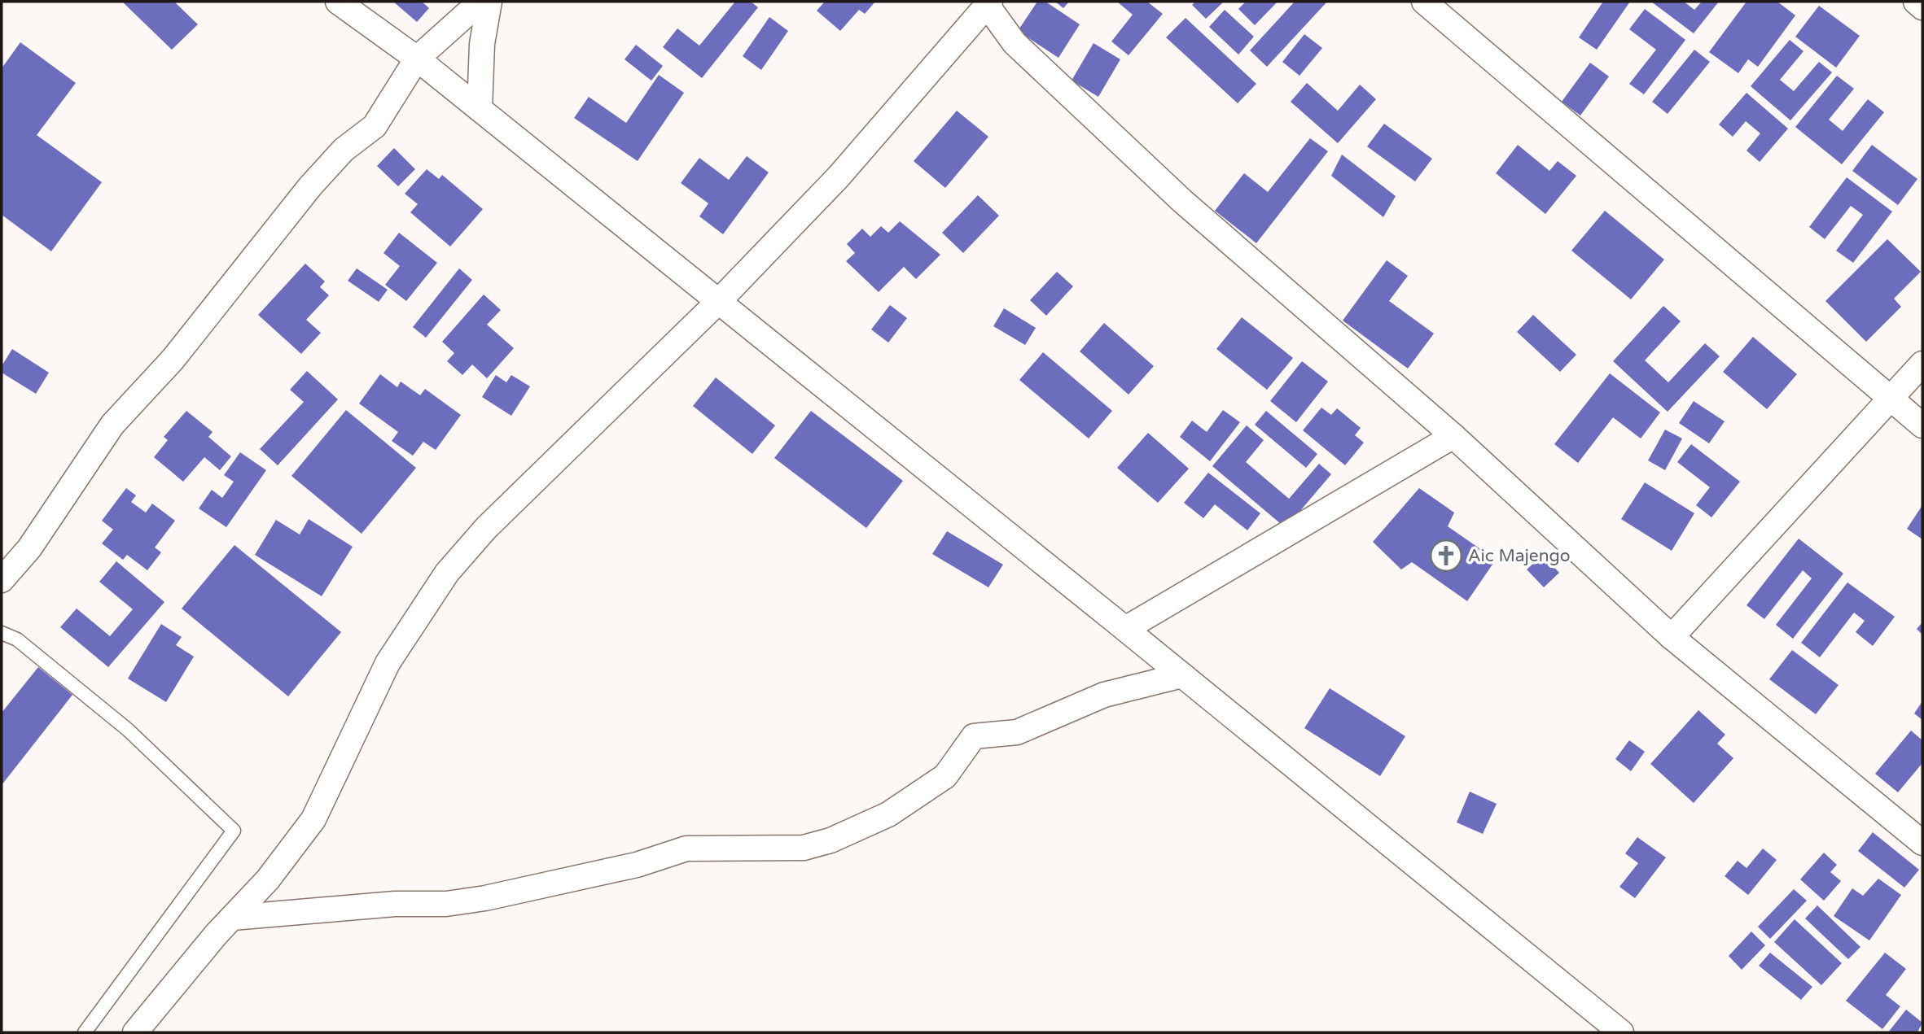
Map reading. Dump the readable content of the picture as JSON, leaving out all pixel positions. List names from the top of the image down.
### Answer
{
  "places": {
    "church": ["Aic Majengo"]
  }
}
